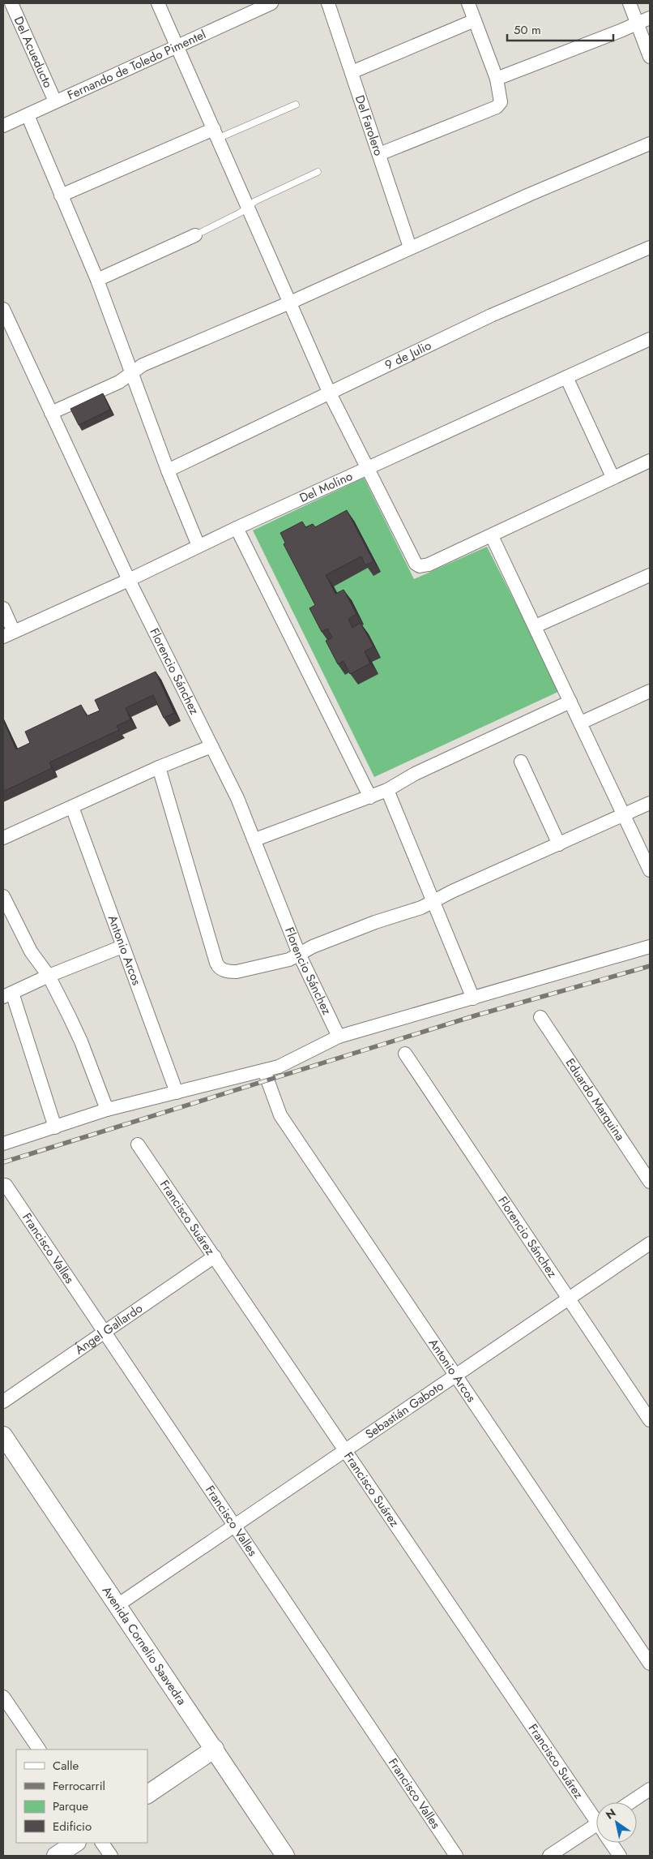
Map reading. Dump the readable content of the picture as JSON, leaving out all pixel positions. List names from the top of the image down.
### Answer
{
  "streets": {
    "main road": ["Avenida Cornelio Saavedra"],
    "street": [
      "Del Acueducto",
      "Fernando de Toledo Pimentel",
      "Del Farolero",
      "9 de Julio",
      "Del Molino",
      "Florencio Sánchez",
      "Antonio Arcos",
      "Eduardo Marquina",
      "Francisco Suárez",
      "Francisco Valles",
      "Ángel Gallardo",
      "Sebastián Gaboto"
    ]
  },
  "crossings": [
    ["Del Acueducto", "Fernando de Toledo Pimentel"],
    ["Del Molino", "Florencio Sánchez"],
    ["Florencio Sánchez", "Sebastián Gaboto"],
    ["Antonio Arcos", "Sebastián Gaboto"],
    ["Francisco Suárez", "Ángel Gallardo"],
    ["Francisco Suárez", "Sebastián Gaboto"],
    ["Francisco Valles", "Ángel Gallardo"],
    ["Francisco Valles", "Sebastián Gaboto"],
    ["Sebastián Gaboto", "Avenida Cornelio Saavedra"]
  ],
  "legend": [
    "Calle",
    "Ferrocarril",
    "Parque",
    "Edificio"
  ],
  "scale_bar": "50 m",
  "north": "top left"
}
